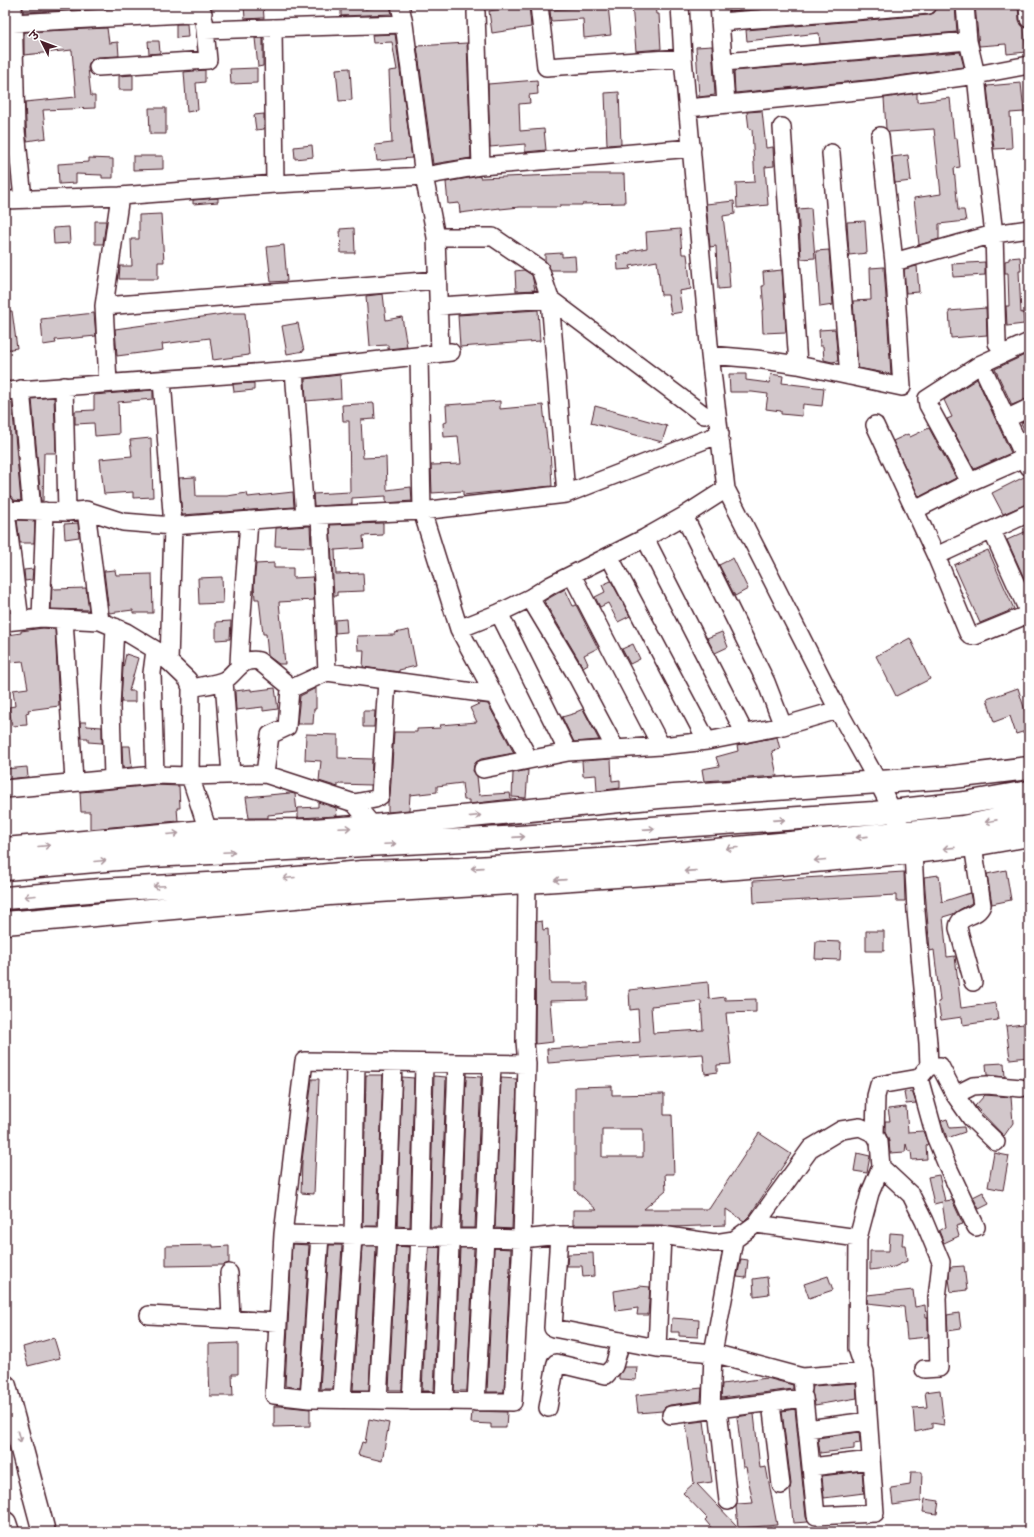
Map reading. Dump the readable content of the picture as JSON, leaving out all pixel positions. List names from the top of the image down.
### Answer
{
  "north": "top left"
}
